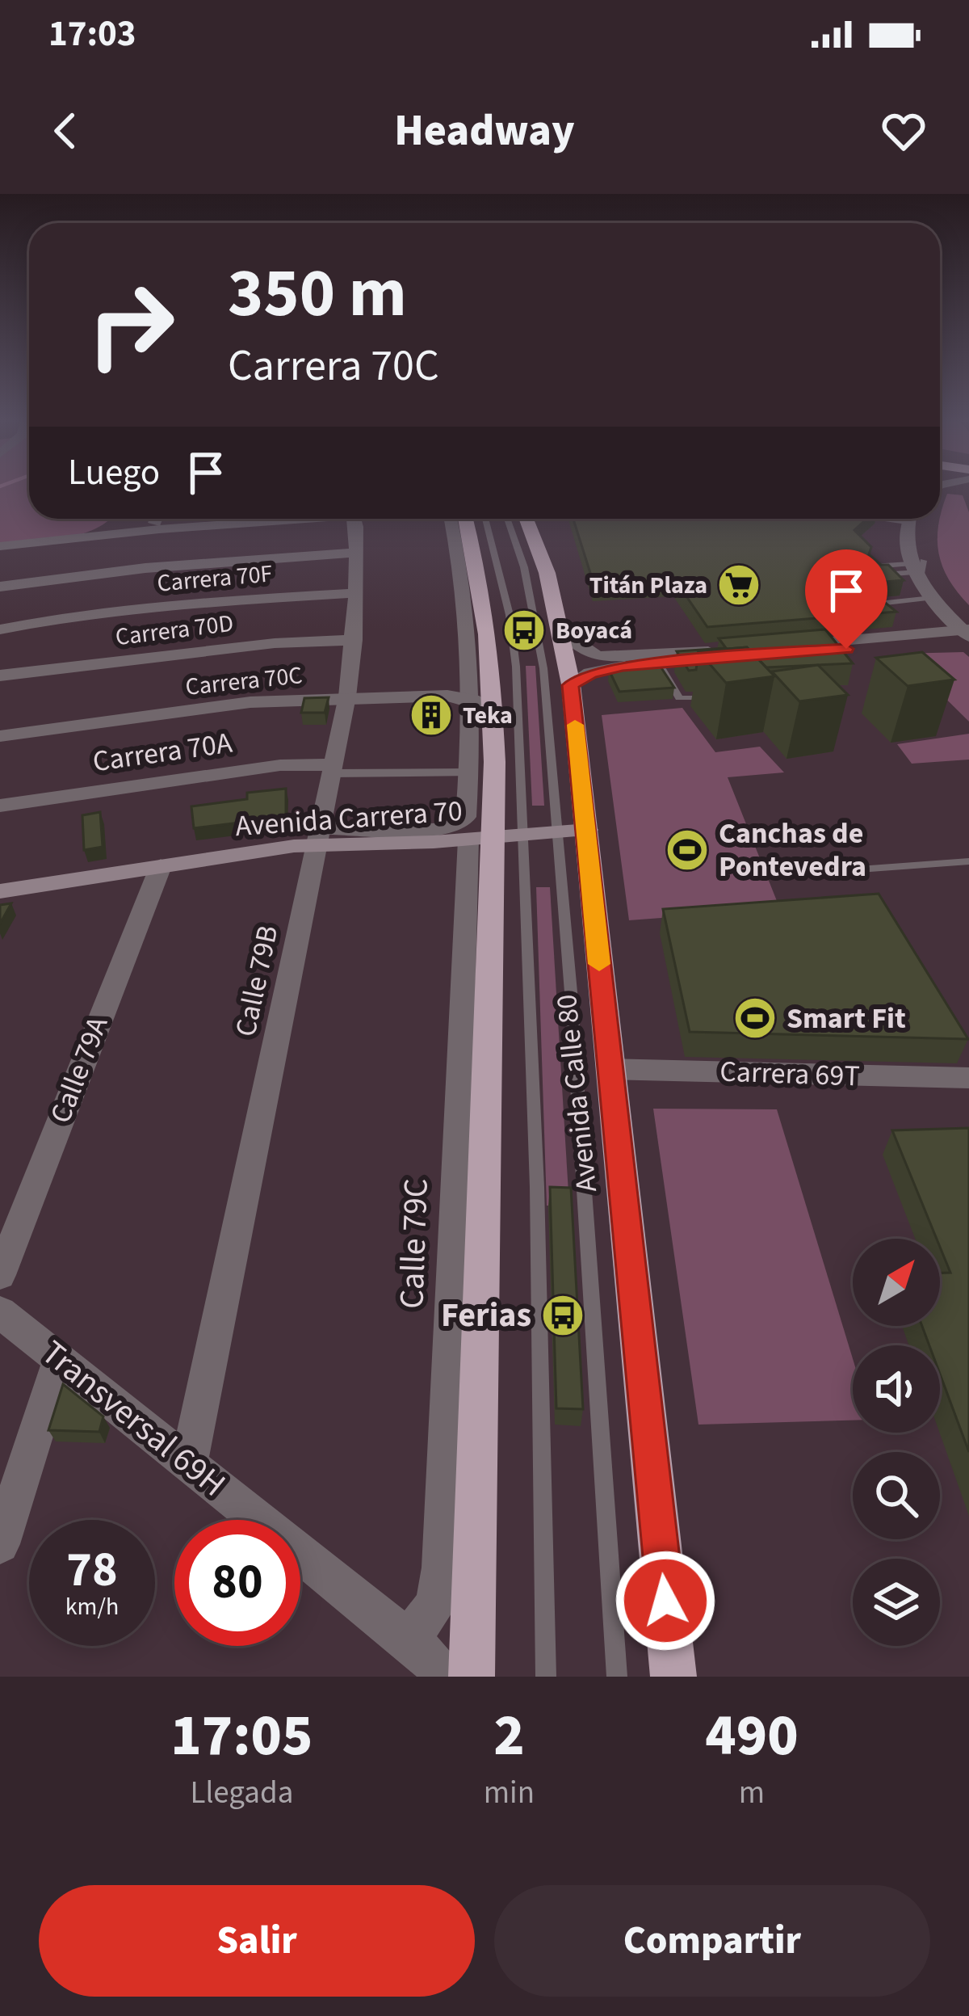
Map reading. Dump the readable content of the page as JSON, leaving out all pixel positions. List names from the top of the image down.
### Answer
{
  "streets": {
    "highway": ["Avenida Calle 80"],
    "main road": ["Avenida Carrera 70"],
    "street": [
      "Carrera 70F",
      "Carrera 70D",
      "Carrera 70C",
      "Carrera 70A",
      "Calle 79B",
      "Calle 79A",
      "Carrera 69T",
      "Calle 79C",
      "Transversal 69H"
    ]
  },
  "crossings": [
    ["Carrera 70F", "Calle 79B"],
    ["Carrera 70D", "Calle 79B"],
    ["Carrera 70C", "Calle 79B"],
    ["Carrera 70C", "Calle 79C"],
    ["Carrera 70A", "Calle 79B"],
    ["Carrera 70A", "Calle 79C"],
    ["Avenida Carrera 70", "Calle 79B"],
    ["Avenida Carrera 70", "Calle 79A"],
    ["Avenida Carrera 70", "Avenida Calle 80"],
    ["Avenida Carrera 70", "Calle 79C"],
    ["Calle 79B", "Transversal 69H"],
    ["Carrera 69T", "Avenida Calle 80"],
    ["Calle 79C", "Transversal 69H"]
  ],
  "places": {
    "supermarket": ["Titán Plaza"],
    "bus stop": ["Boyacá", "Ferias"],
    "building": ["Teka"],
    "sports": ["Canchas de Pontevedra", "Smart Fit"]
  },
  "north": "top right",
  "page": {
    "status": "17:03",
    "header": "Headway",
    "turn": ["350 m", "Carrera 70C"],
    "then": "Luego",
    "speed": "78 km/h",
    "limit": "80",
    "eta": [
      "17:05",
      "Llegada",
      "2",
      "min",
      "490",
      "m"
    ],
    "buttons": ["Salir", "Compartir"]
  }
}
